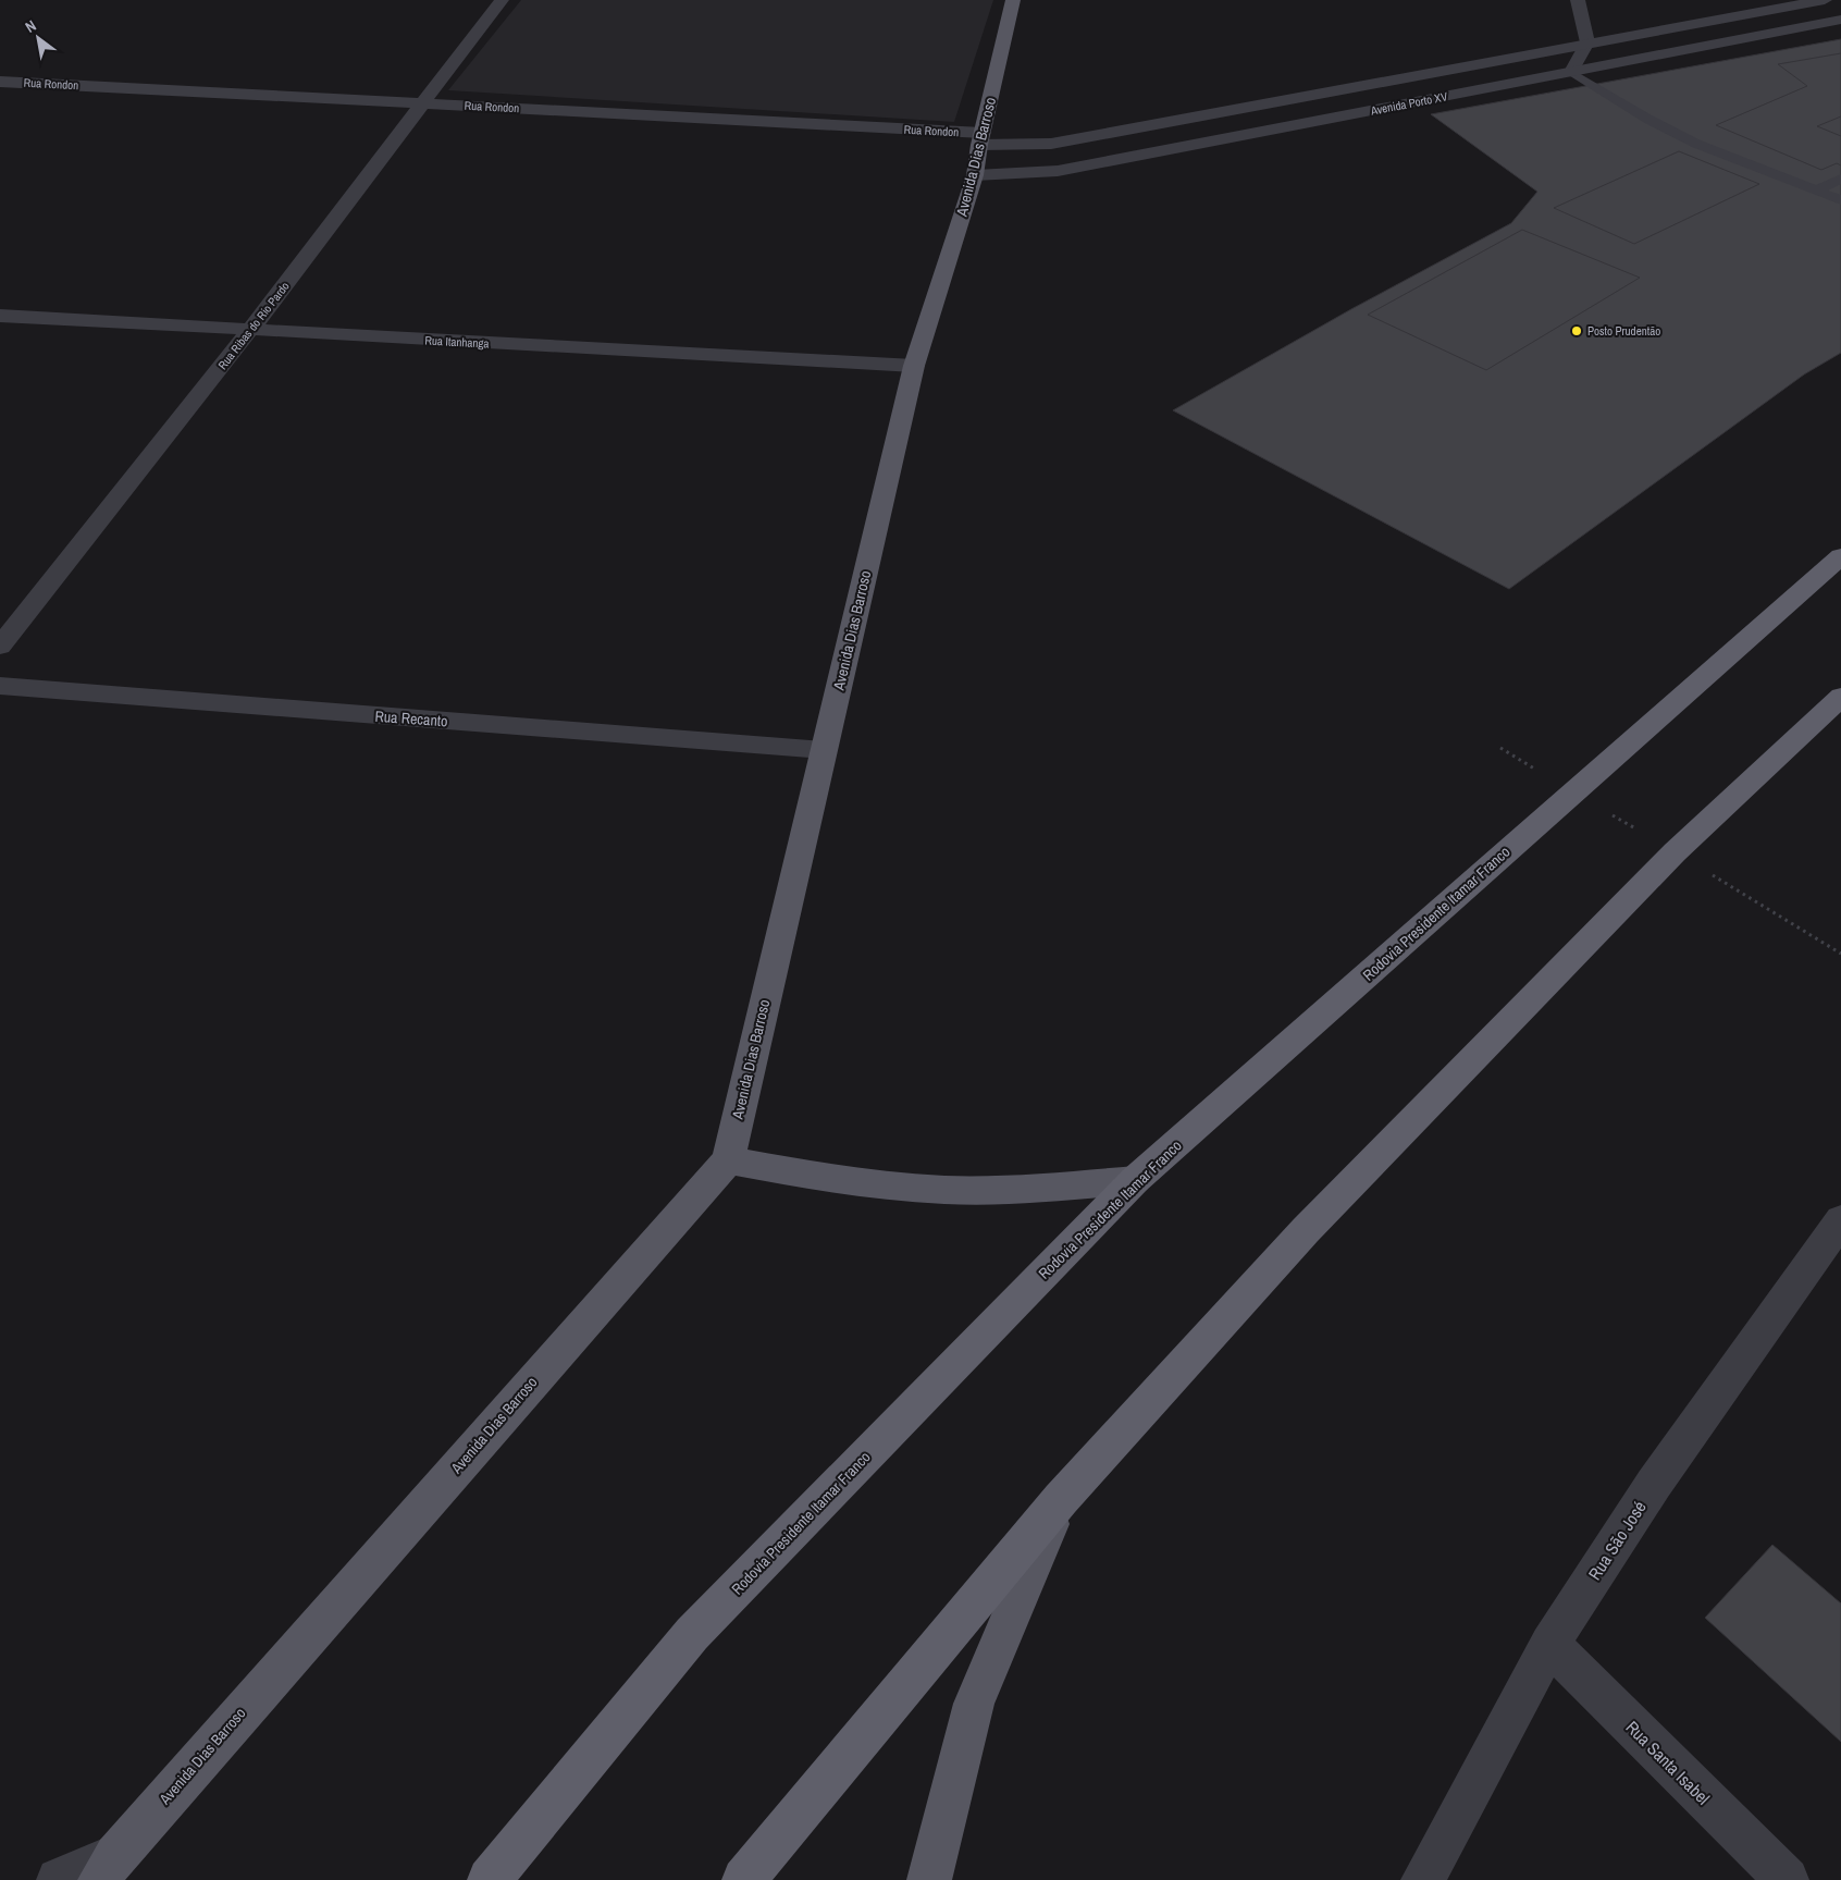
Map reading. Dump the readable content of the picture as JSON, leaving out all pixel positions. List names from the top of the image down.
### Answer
{
  "streets": {
    "highway": ["Rodovia Presidente Itamar Franco"],
    "main road": ["Avenida Dias Barroso"],
    "street": [
      "Rua Rondon",
      "Avenida Porto XV",
      "Rua Ribas do Rio Pardo",
      "Rua Itanhanga",
      "Rua Recanto",
      "Rua São José",
      "Rua Santa Isabel"
    ]
  },
  "crossings": [
    ["Rua Rondon", "Avenida Porto XV"],
    ["Rua Rondon", "Avenida Dias Barroso"],
    ["Rua Rondon", "Rua Ribas do Rio Pardo"],
    ["Avenida Porto XV", "Avenida Dias Barroso"],
    ["Avenida Dias Barroso", "Rua Itanhanga"],
    ["Avenida Dias Barroso", "Rua Recanto"],
    ["Rua Ribas do Rio Pardo", "Rua Itanhanga"],
    ["Rua São José", "Rua Santa Isabel"]
  ],
  "places": ["Posto Prudentão"],
  "north": "top left"
}
